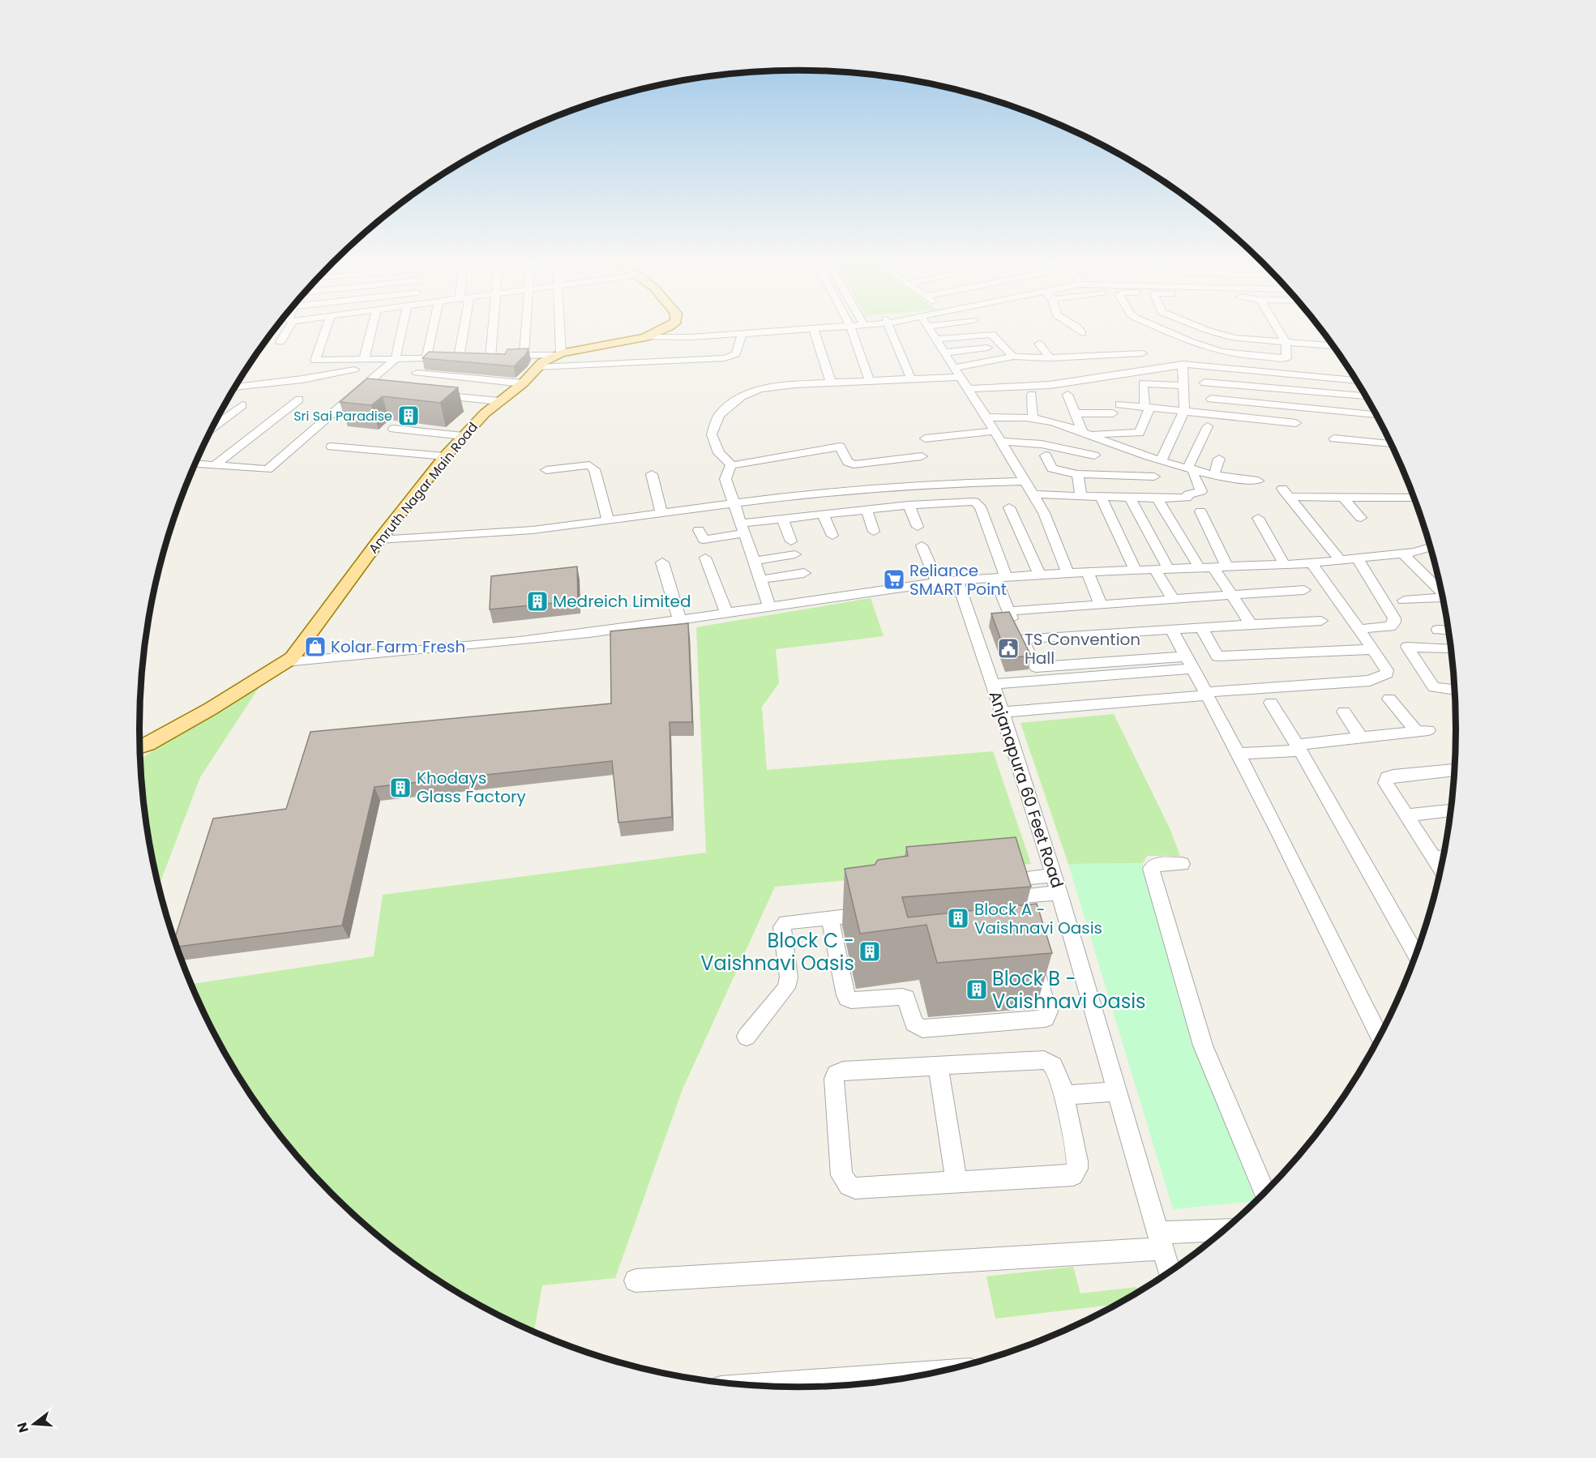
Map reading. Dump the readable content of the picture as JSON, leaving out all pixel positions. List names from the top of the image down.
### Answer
{
  "streets": {
    "main road": ["Amruth Nagar Main Road"],
    "street": ["Anjanapura 60 Feet Road"]
  },
  "places": {
    "building": [
      "Sri Sai Paradise",
      "Medreich Limited",
      "Khodays Glass Factory",
      "Block A - Vaishnavi Oasis",
      "Block C - Vaishnavi Oasis",
      "Block B - Vaishnavi Oasis"
    ],
    "supermarket": ["Reliance SMART Point"],
    "shop": ["Kolar Farm Fresh"],
    "public building": ["TS Convention Hall"]
  },
  "north": "left"
}
